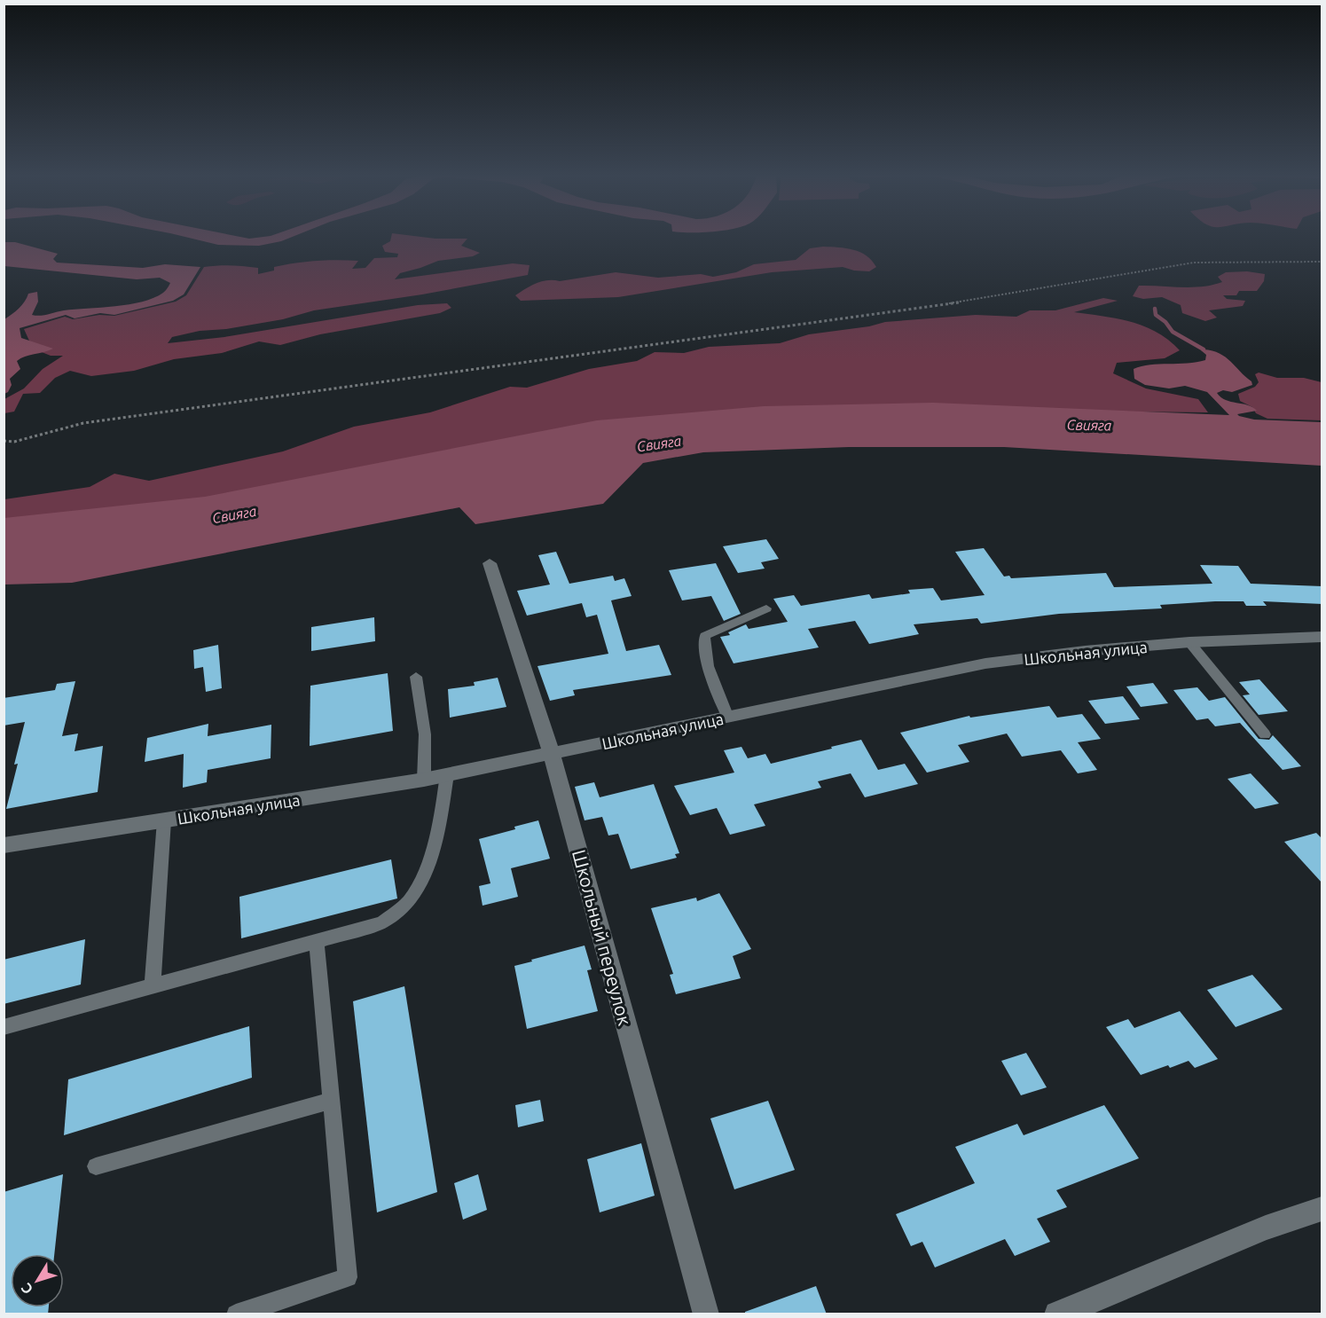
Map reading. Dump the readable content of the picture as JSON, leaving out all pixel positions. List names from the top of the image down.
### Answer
{
  "streets": {
    "street": ["Школьная улица", "Школьный переулок"]
  },
  "crossings": [
    ["Школьная улица", "Школьный переулок"]
  ],
  "water": ["Свияга"],
  "north": "bottom left"
}
